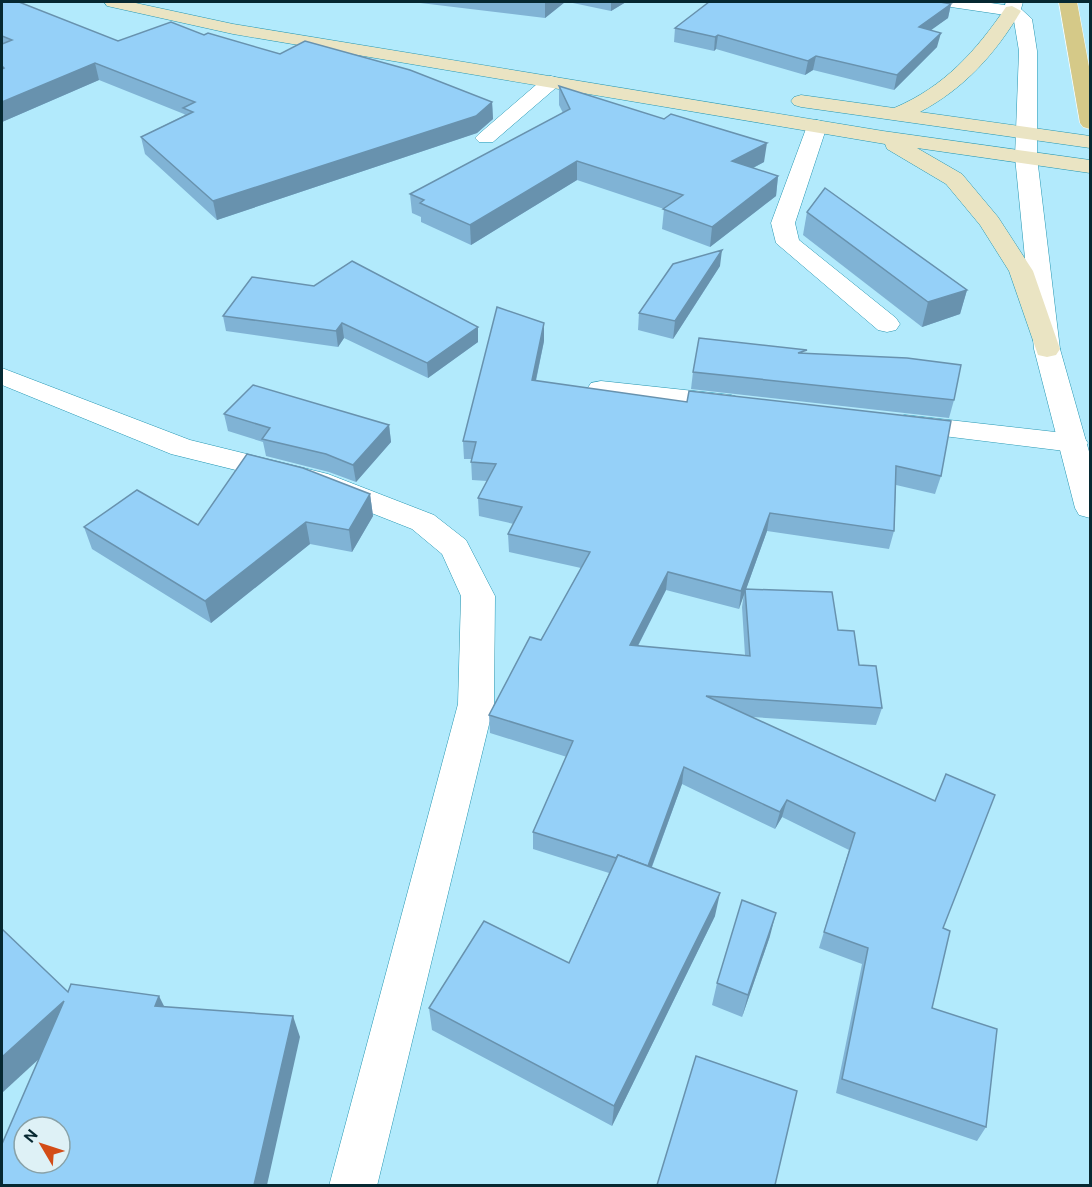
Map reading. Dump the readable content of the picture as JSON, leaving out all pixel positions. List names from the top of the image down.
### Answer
{
  "north": "top left"
}
